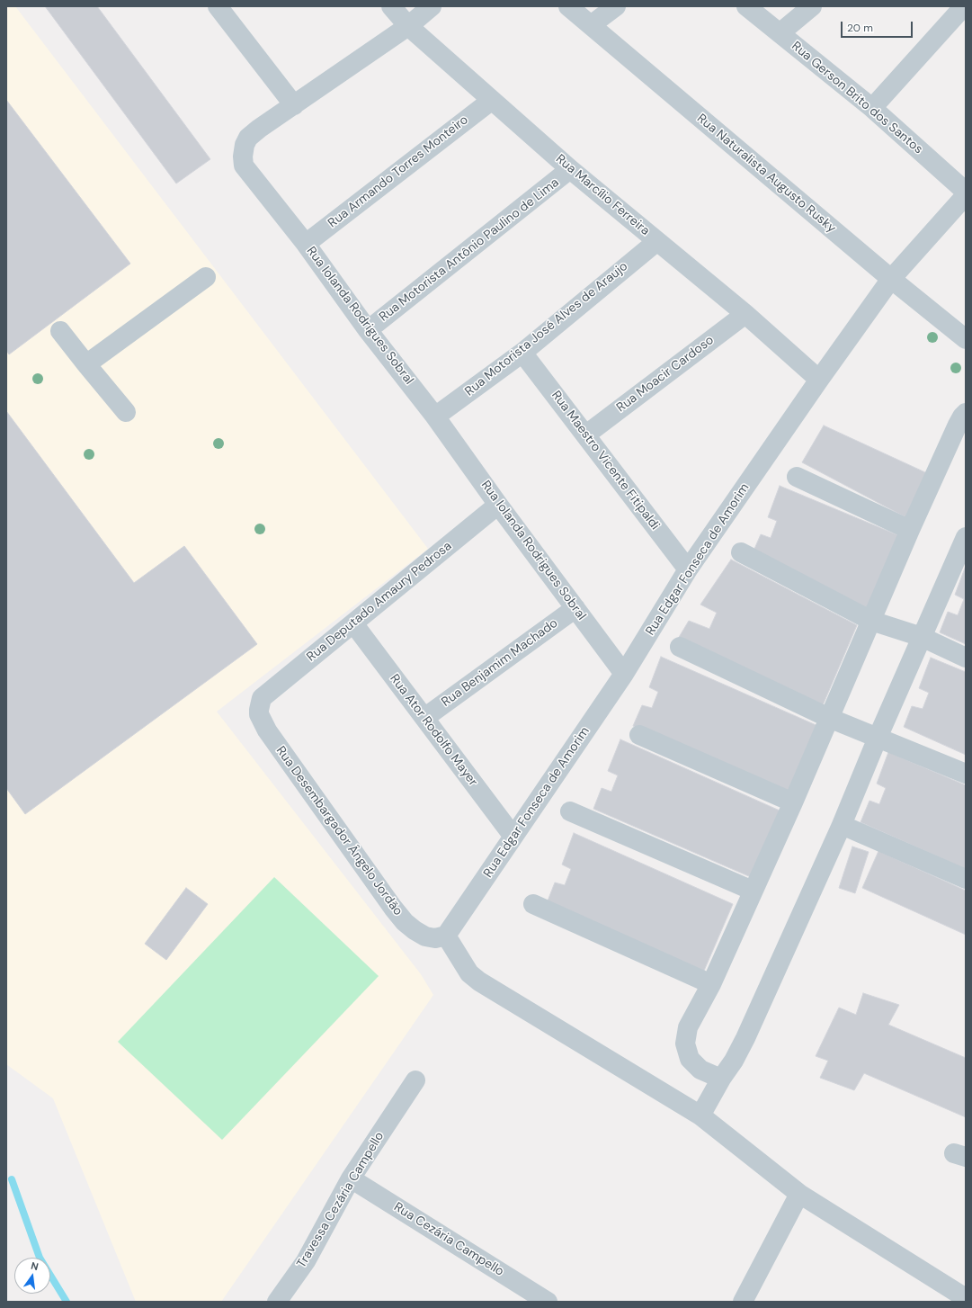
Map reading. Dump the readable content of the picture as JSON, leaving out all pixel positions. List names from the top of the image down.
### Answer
{
  "streets": {
    "street": [
      "Rua Gerson Brito dos Santos",
      "Rua Armando Torres Monteiro",
      "Rua Naturalista Augusto Rusky",
      "Rua Marcílio Ferreira",
      "Rua Motorista Antônio Paulino de Lima",
      "Rua Iolanda Rodrigues Sobral",
      "Rua Motorista José Alves de Araujo",
      "Rua Moacir Cardoso",
      "Rua Maestro Vicente Fitipaldi",
      "Rua Edgar Fonseca de Amorim",
      "Rua Deputado Amaury Pedrosa",
      "Rua Benjamim Machado",
      "Rua Ator Rodolfo Mayer",
      "Rua Desembargador Ângelo Jordão",
      "Travessa Cezária Campello",
      "Rua Cezária Campello"
    ]
  },
  "crossings": [
    ["Rua Armando Torres Monteiro", "Rua Marcílio Ferreira"],
    ["Rua Armando Torres Monteiro", "Rua Iolanda Rodrigues Sobral"],
    ["Rua Naturalista Augusto Rusky", "Rua Edgar Fonseca de Amorim"],
    ["Rua Marcílio Ferreira", "Rua Motorista Antônio Paulino de Lima"],
    ["Rua Marcílio Ferreira", "Rua Iolanda Rodrigues Sobral"],
    ["Rua Marcílio Ferreira", "Rua Motorista José Alves de Araujo"],
    ["Rua Marcílio Ferreira", "Rua Moacir Cardoso"],
    ["Rua Marcílio Ferreira", "Rua Edgar Fonseca de Amorim"],
    ["Rua Motorista Antônio Paulino de Lima", "Rua Iolanda Rodrigues Sobral"],
    ["Rua Iolanda Rodrigues Sobral", "Rua Motorista José Alves de Araujo"],
    ["Rua Iolanda Rodrigues Sobral", "Rua Edgar Fonseca de Amorim"],
    ["Rua Iolanda Rodrigues Sobral", "Rua Deputado Amaury Pedrosa"],
    ["Rua Iolanda Rodrigues Sobral", "Rua Benjamim Machado"],
    ["Rua Motorista José Alves de Araujo", "Rua Maestro Vicente Fitipaldi"],
    ["Rua Moacir Cardoso", "Rua Maestro Vicente Fitipaldi"],
    ["Rua Maestro Vicente Fitipaldi", "Rua Edgar Fonseca de Amorim"],
    ["Rua Edgar Fonseca de Amorim", "Rua Ator Rodolfo Mayer"],
    ["Rua Edgar Fonseca de Amorim", "Rua Desembargador Ângelo Jordão"],
    ["Rua Deputado Amaury Pedrosa", "Rua Ator Rodolfo Mayer"],
    ["Rua Deputado Amaury Pedrosa", "Rua Desembargador Ângelo Jordão"],
    ["Rua Benjamim Machado", "Rua Ator Rodolfo Mayer"],
    ["Travessa Cezária Campello", "Rua Cezária Campello"]
  ],
  "scale_bar": "20 m",
  "north": "top"
}
